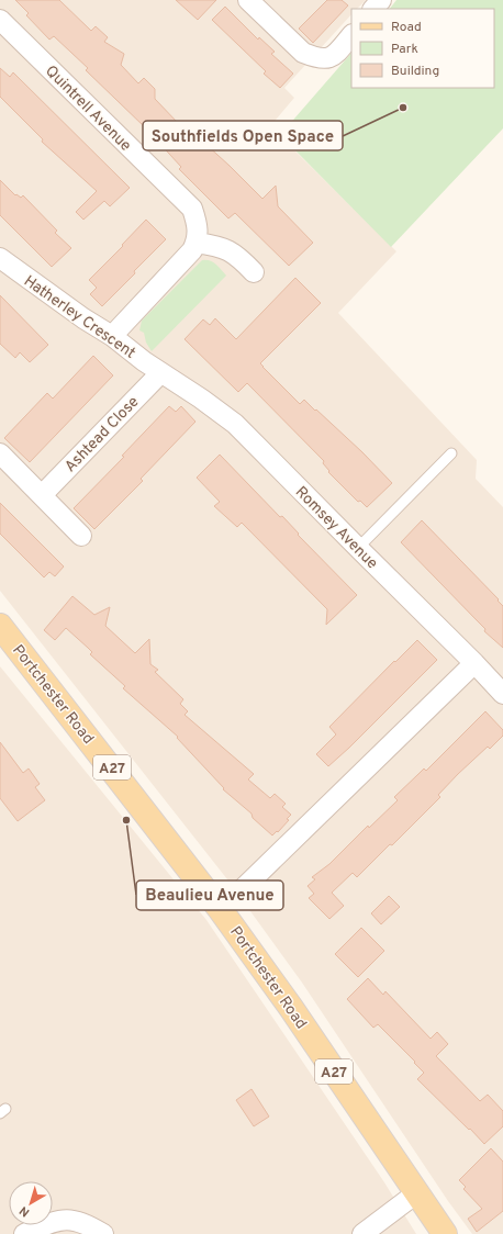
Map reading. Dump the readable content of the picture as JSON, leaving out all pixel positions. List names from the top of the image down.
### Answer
{
  "streets": {
    "main road": ["Portchester Road", "A27"],
    "street": [
      "Quintrell Avenue",
      "Hatherley Crescent",
      "Ashtead Close",
      "Romsey Avenue"
    ]
  },
  "crossings": [
    ["Hatherley Crescent", "Ashtead Close"],
    ["Hatherley Crescent", "Romsey Avenue"],
    ["Ashtead Close", "Romsey Avenue"]
  ],
  "places": ["Southfields Open Space", "Beaulieu Avenue"],
  "legend": ["Road", "Park", "Building"],
  "north": "bottom left"
}
